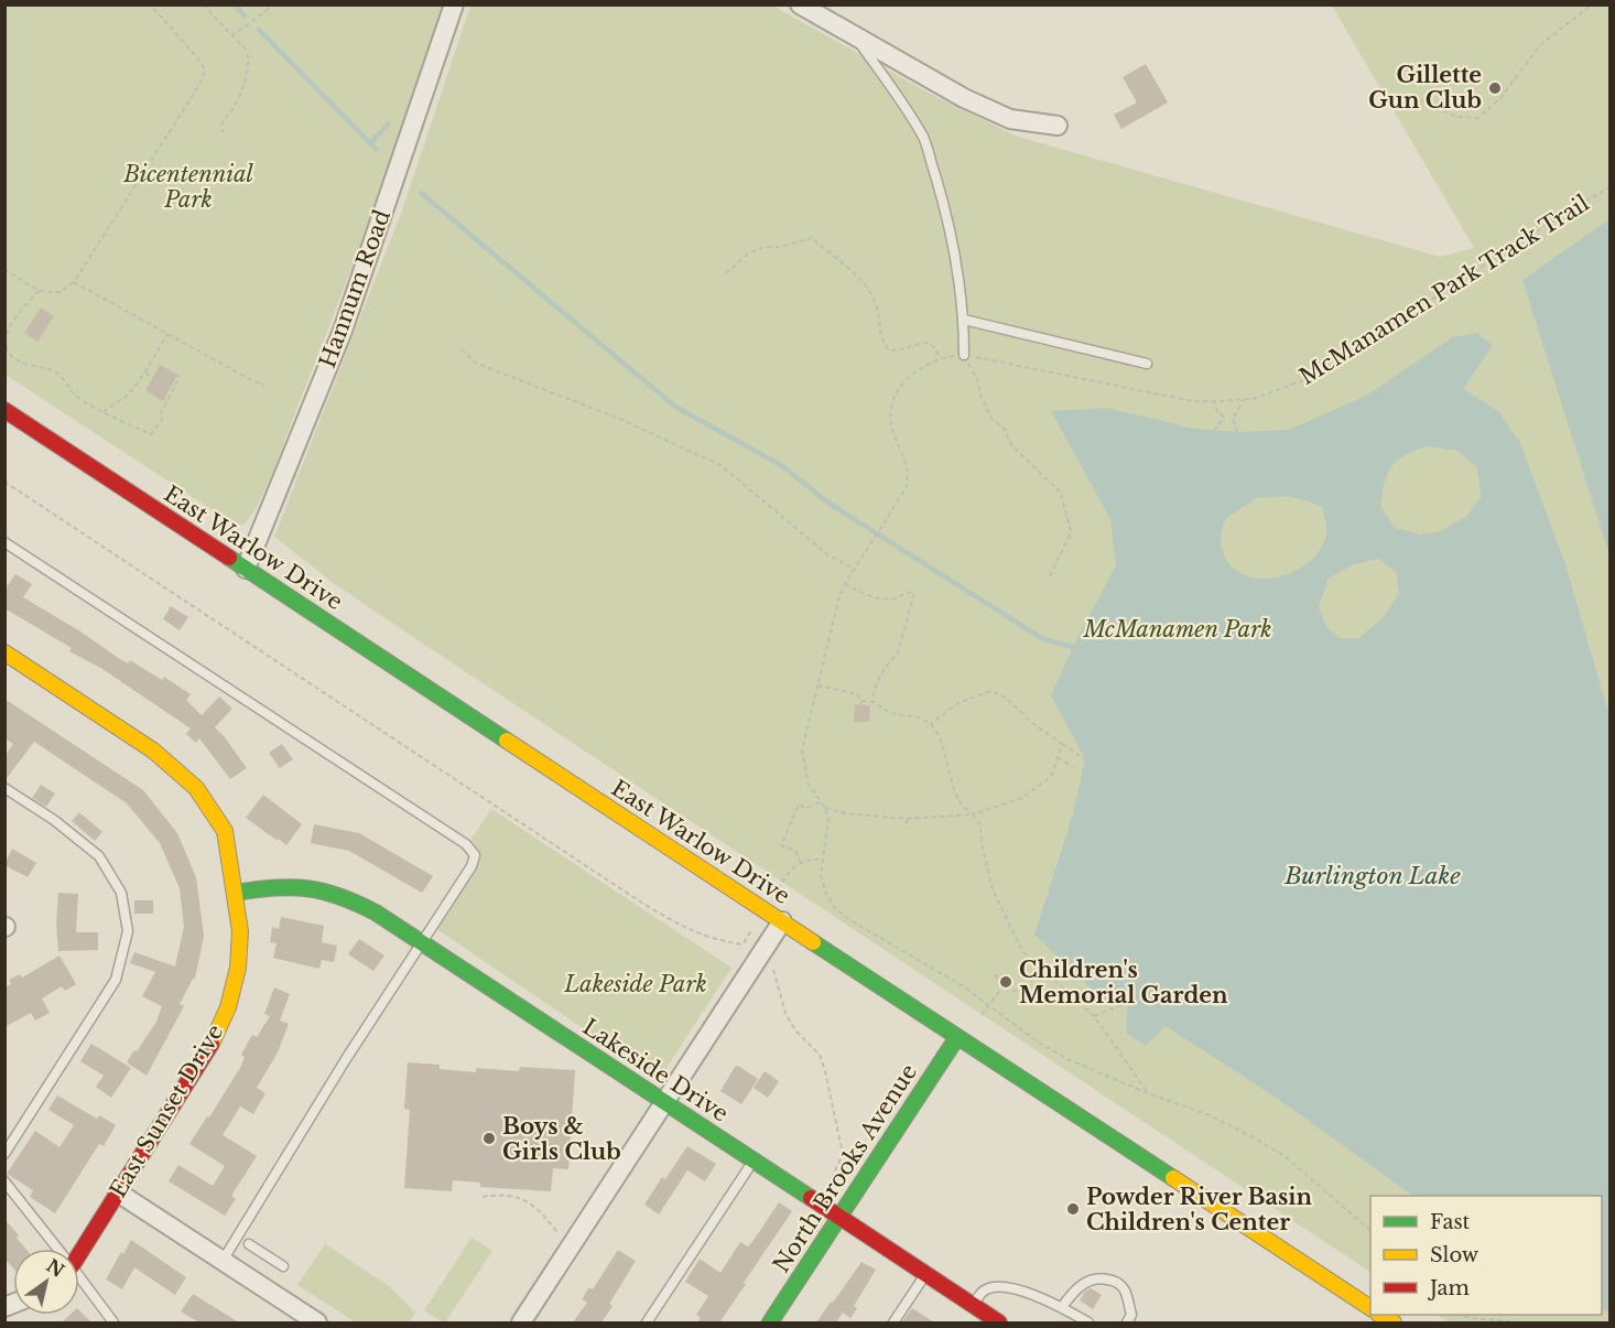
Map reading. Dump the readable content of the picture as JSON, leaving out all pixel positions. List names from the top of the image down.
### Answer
{
  "streets": {
    "street": [
      "Hannum Road",
      "East Warlow Drive",
      "Lakeside Drive",
      "East Sunset Drive",
      "North Brooks Avenue"
    ],
    "path": ["McManamen Park Track Trail"]
  },
  "crossings": [
    ["Hannum Road", "East Warlow Drive"],
    ["East Warlow Drive", "North Brooks Avenue"],
    ["Lakeside Drive", "East Sunset Drive"],
    ["Lakeside Drive", "North Brooks Avenue"]
  ],
  "water": ["Burlington Lake"],
  "parks": ["Bicentennial Park", "McManamen Park", "Lakeside Park"],
  "places": [
    "Gillette Gun Club",
    "Children's Memorial Garden",
    "Boys & Girls Club",
    "Powder River Basin Children's Center"
  ],
  "legend": ["Fast", "Slow", "Jam"],
  "north": "top right"
}
